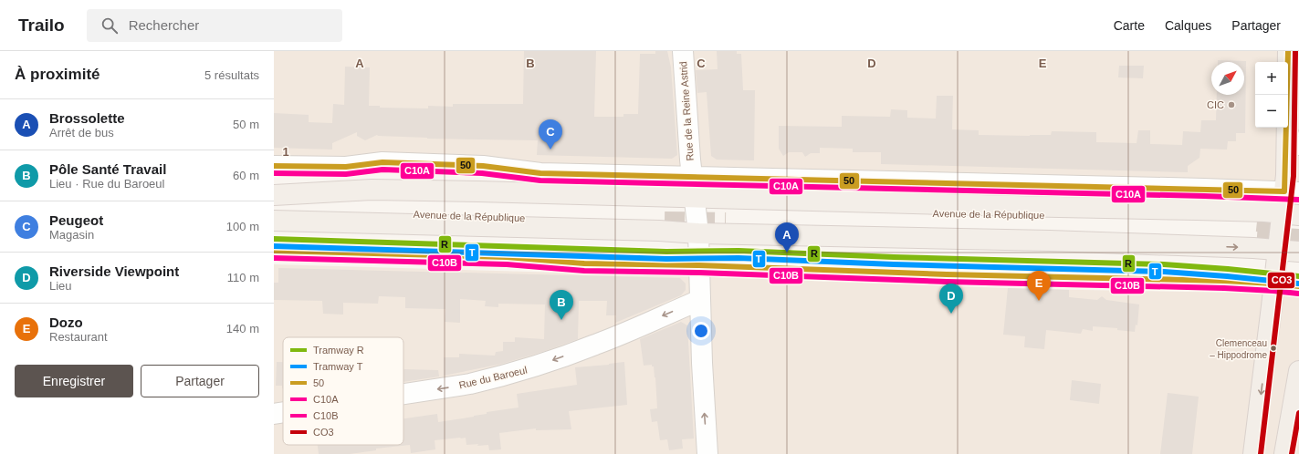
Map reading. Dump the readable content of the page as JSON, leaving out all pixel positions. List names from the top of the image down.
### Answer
{
  "streets": {
    "main road": ["Avenue de la République"],
    "street": ["Rue de la Reine Astrid", "Rue du Baroeul"]
  },
  "crossings": [
    ["Rue de la Reine Astrid", "Rue du Baroeul"]
  ],
  "one_way": ["Rue de la Reine Astrid"],
  "places": ["CIC", "Clemenceau – Hippodrome"],
  "lines": [
    "transit line 50",
    "transit line CO3",
    "transit line C10A",
    "tram line R",
    "tram line T",
    "transit line C10B"
  ],
  "legend": [
    "Tramway R",
    "Tramway T",
    "50",
    "C10A",
    "C10B",
    "CO3"
  ],
  "north": "top right",
  "page": {
    "header": "Trailo",
    "search": "Rechercher",
    "nav": ["Carte", "Calques", "Partager"],
    "heading": ["À proximité", "5 résultats"],
    "map_buttons": ["+", "−"],
    "list": [
      {
        "mark": "A",
        "name": "Brossolette",
        "note": "Arrêt de bus",
        "value": "50 m"
      },
      {
        "mark": "B",
        "name": "Pôle Santé Travail",
        "note": "Lieu · Rue du Baroeul",
        "value": "60 m"
      },
      {
        "mark": "C",
        "name": "Peugeot",
        "note": "Magasin",
        "value": "100 m"
      },
      {
        "mark": "D",
        "name": "Riverside Viewpoint",
        "note": "Lieu",
        "value": "110 m"
      },
      {
        "mark": "E",
        "name": "Dozo",
        "note": "Restaurant",
        "value": "140 m"
      }
    ],
    "pins": [
      "C",
      "A",
      "E",
      "D",
      "B"
    ],
    "buttons": ["Enregistrer", "Partager"]
  },
  "grid": {
    "columns": [
      "A",
      "B",
      "C",
      "D",
      "E"
    ],
    "rows": ["1"]
  }
}
